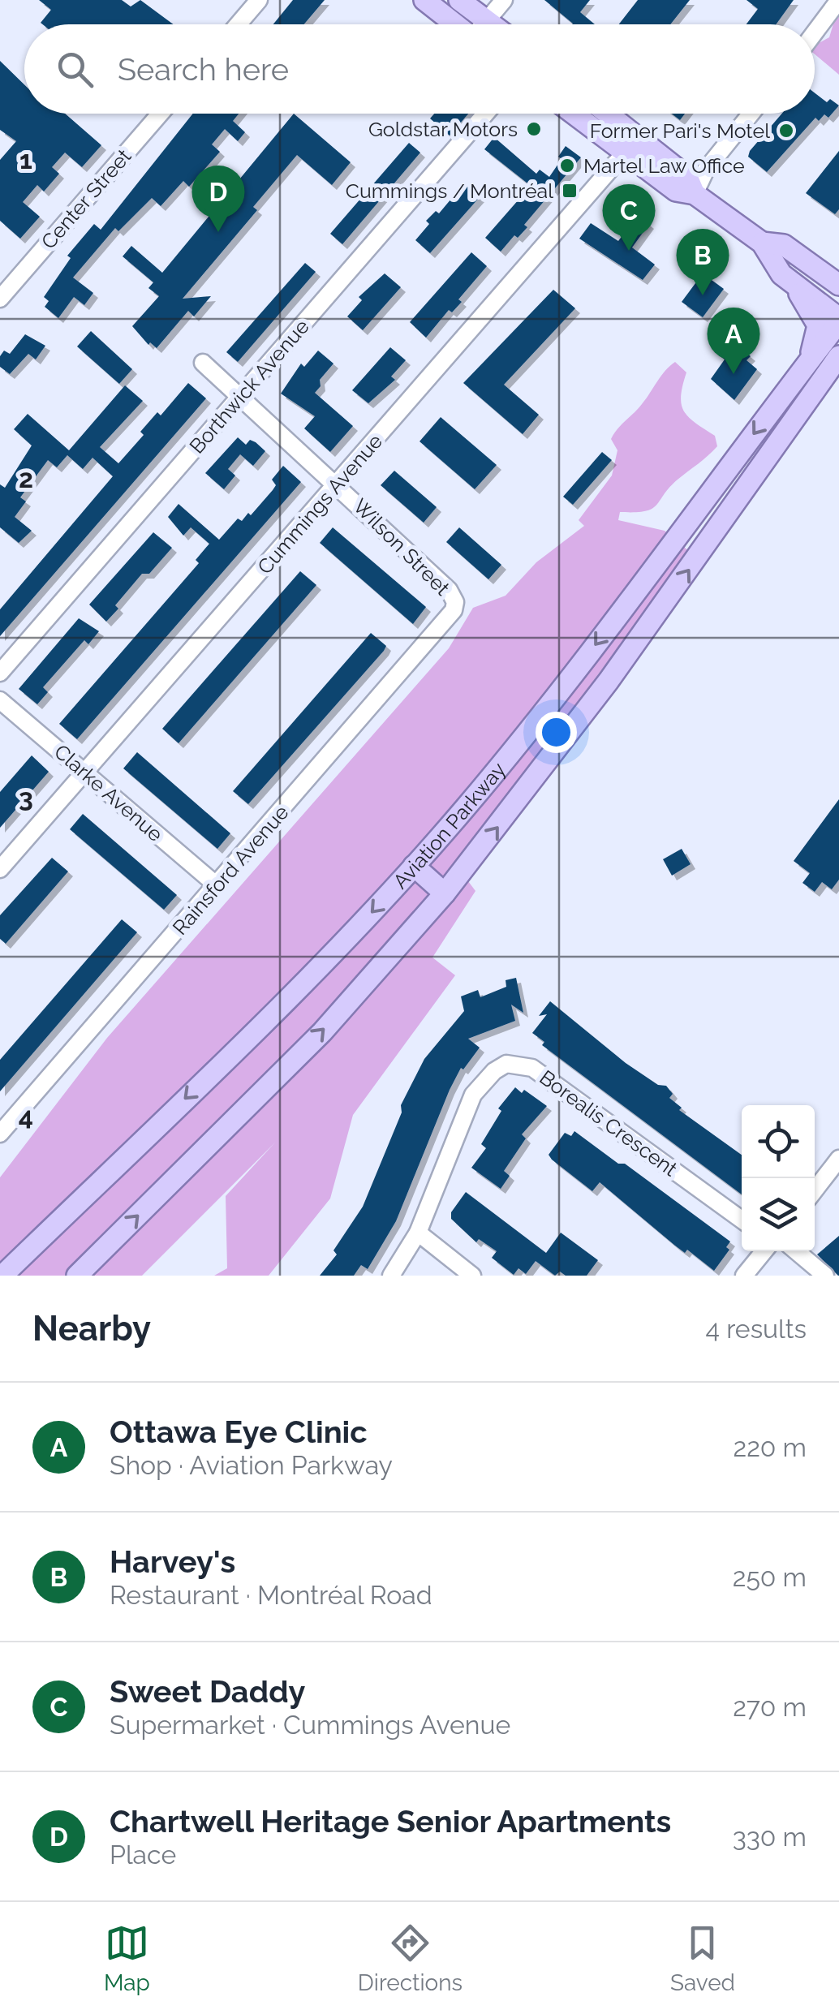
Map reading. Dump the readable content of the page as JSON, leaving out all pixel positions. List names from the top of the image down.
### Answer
{
  "streets": {
    "main road": ["Aviation Parkway"],
    "street": [
      "Center Street",
      "Borthwick Avenue",
      "Cummings Avenue",
      "Wilson Street",
      "Clarke Avenue",
      "Rainsford Avenue",
      "Borealis Crescent"
    ]
  },
  "crossings": [
    ["Borthwick Avenue", "Wilson Street"],
    ["Cummings Avenue", "Wilson Street"],
    ["Cummings Avenue", "Clarke Avenue"],
    ["Wilson Street", "Rainsford Avenue"],
    ["Clarke Avenue", "Rainsford Avenue"]
  ],
  "places": {
    "other": ["Goldstar Motors", "Former Pari's Motel", "Martel Law Office"],
    "transit": ["Cummings / Montréal"]
  },
  "page": {
    "search": "Search here",
    "pins": [
      "D",
      "C",
      "B",
      "A"
    ],
    "heading": ["Nearby", "4 results"],
    "list": [
      {
        "mark": "A",
        "name": "Ottawa Eye Clinic",
        "note": "Shop · Aviation Parkway",
        "value": "220 m"
      },
      {
        "mark": "B",
        "name": "Harvey's",
        "note": "Restaurant · Montréal Road",
        "value": "250 m"
      },
      {
        "mark": "C",
        "name": "Sweet Daddy",
        "note": "Supermarket · Cummings Avenue",
        "value": "270 m"
      },
      {
        "mark": "D",
        "name": "Chartwell Heritage Senior Apartments",
        "note": "Place",
        "value": "330 m"
      }
    ],
    "nav": ["Map", "Directions", "Saved"]
  },
  "grid": {
    "rows": [
      "1",
      "2",
      "3",
      "4"
    ]
  }
}
